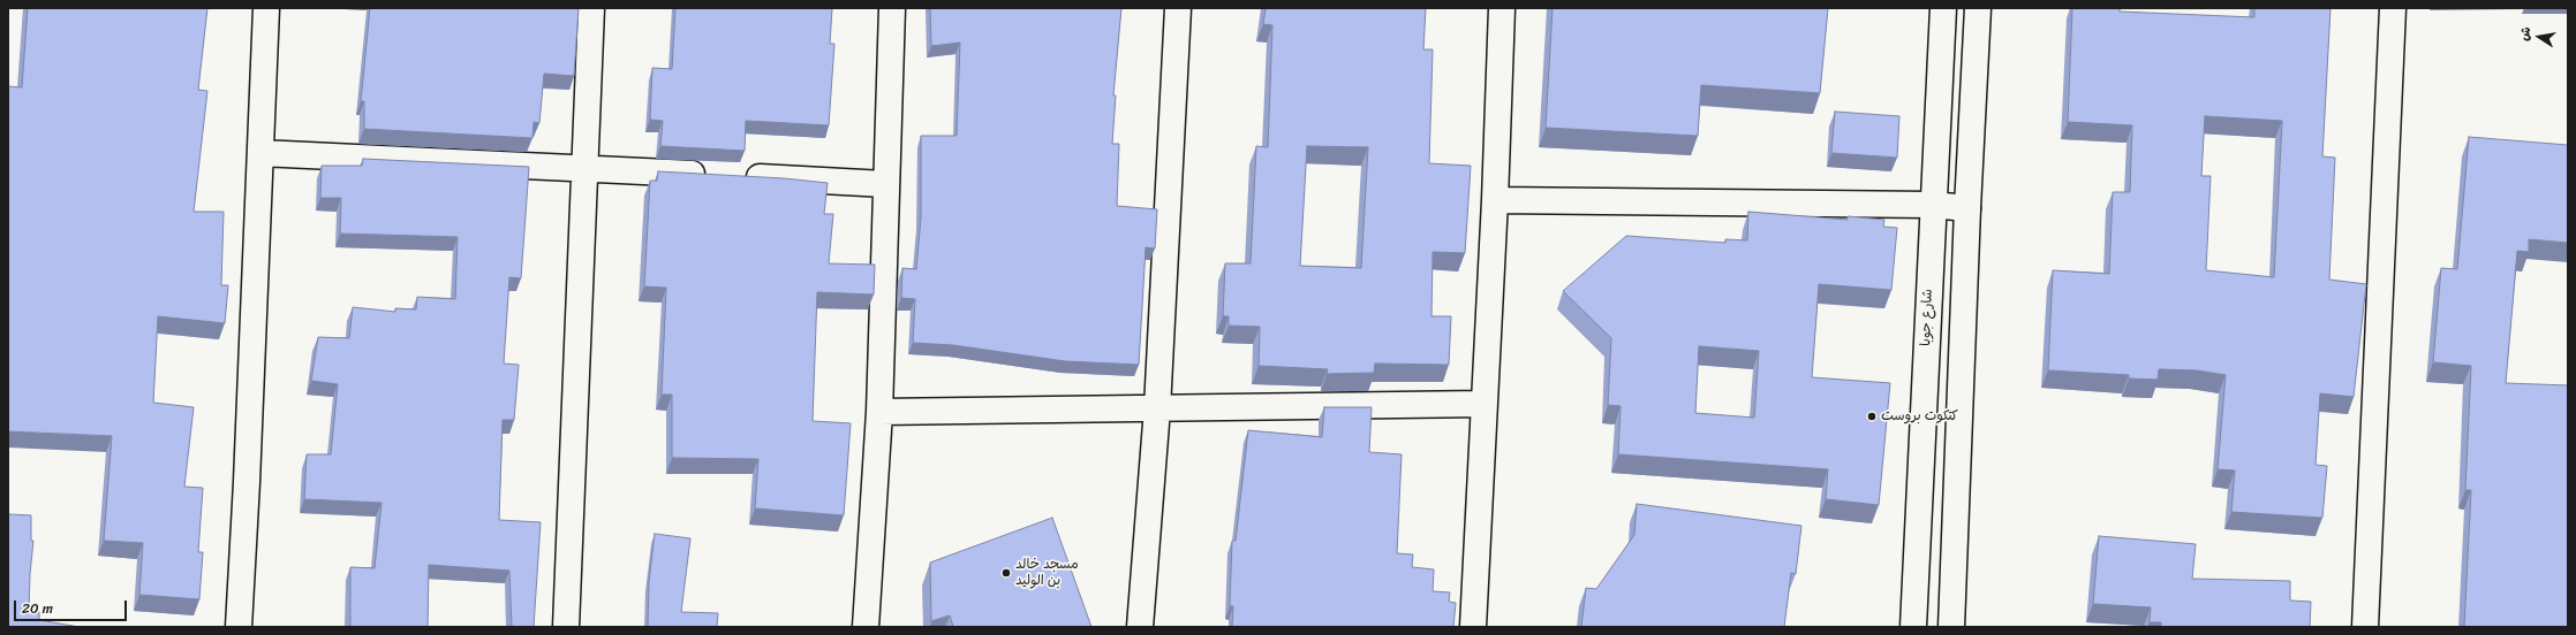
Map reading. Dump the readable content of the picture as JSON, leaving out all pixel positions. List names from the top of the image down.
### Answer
{
  "streets": {
    "street": ["شارع جوبا"]
  },
  "places": ["كتكوت بروست", "مسجد خالد بن الوليد"],
  "scale_bar": "20 m",
  "north": "left"
}
